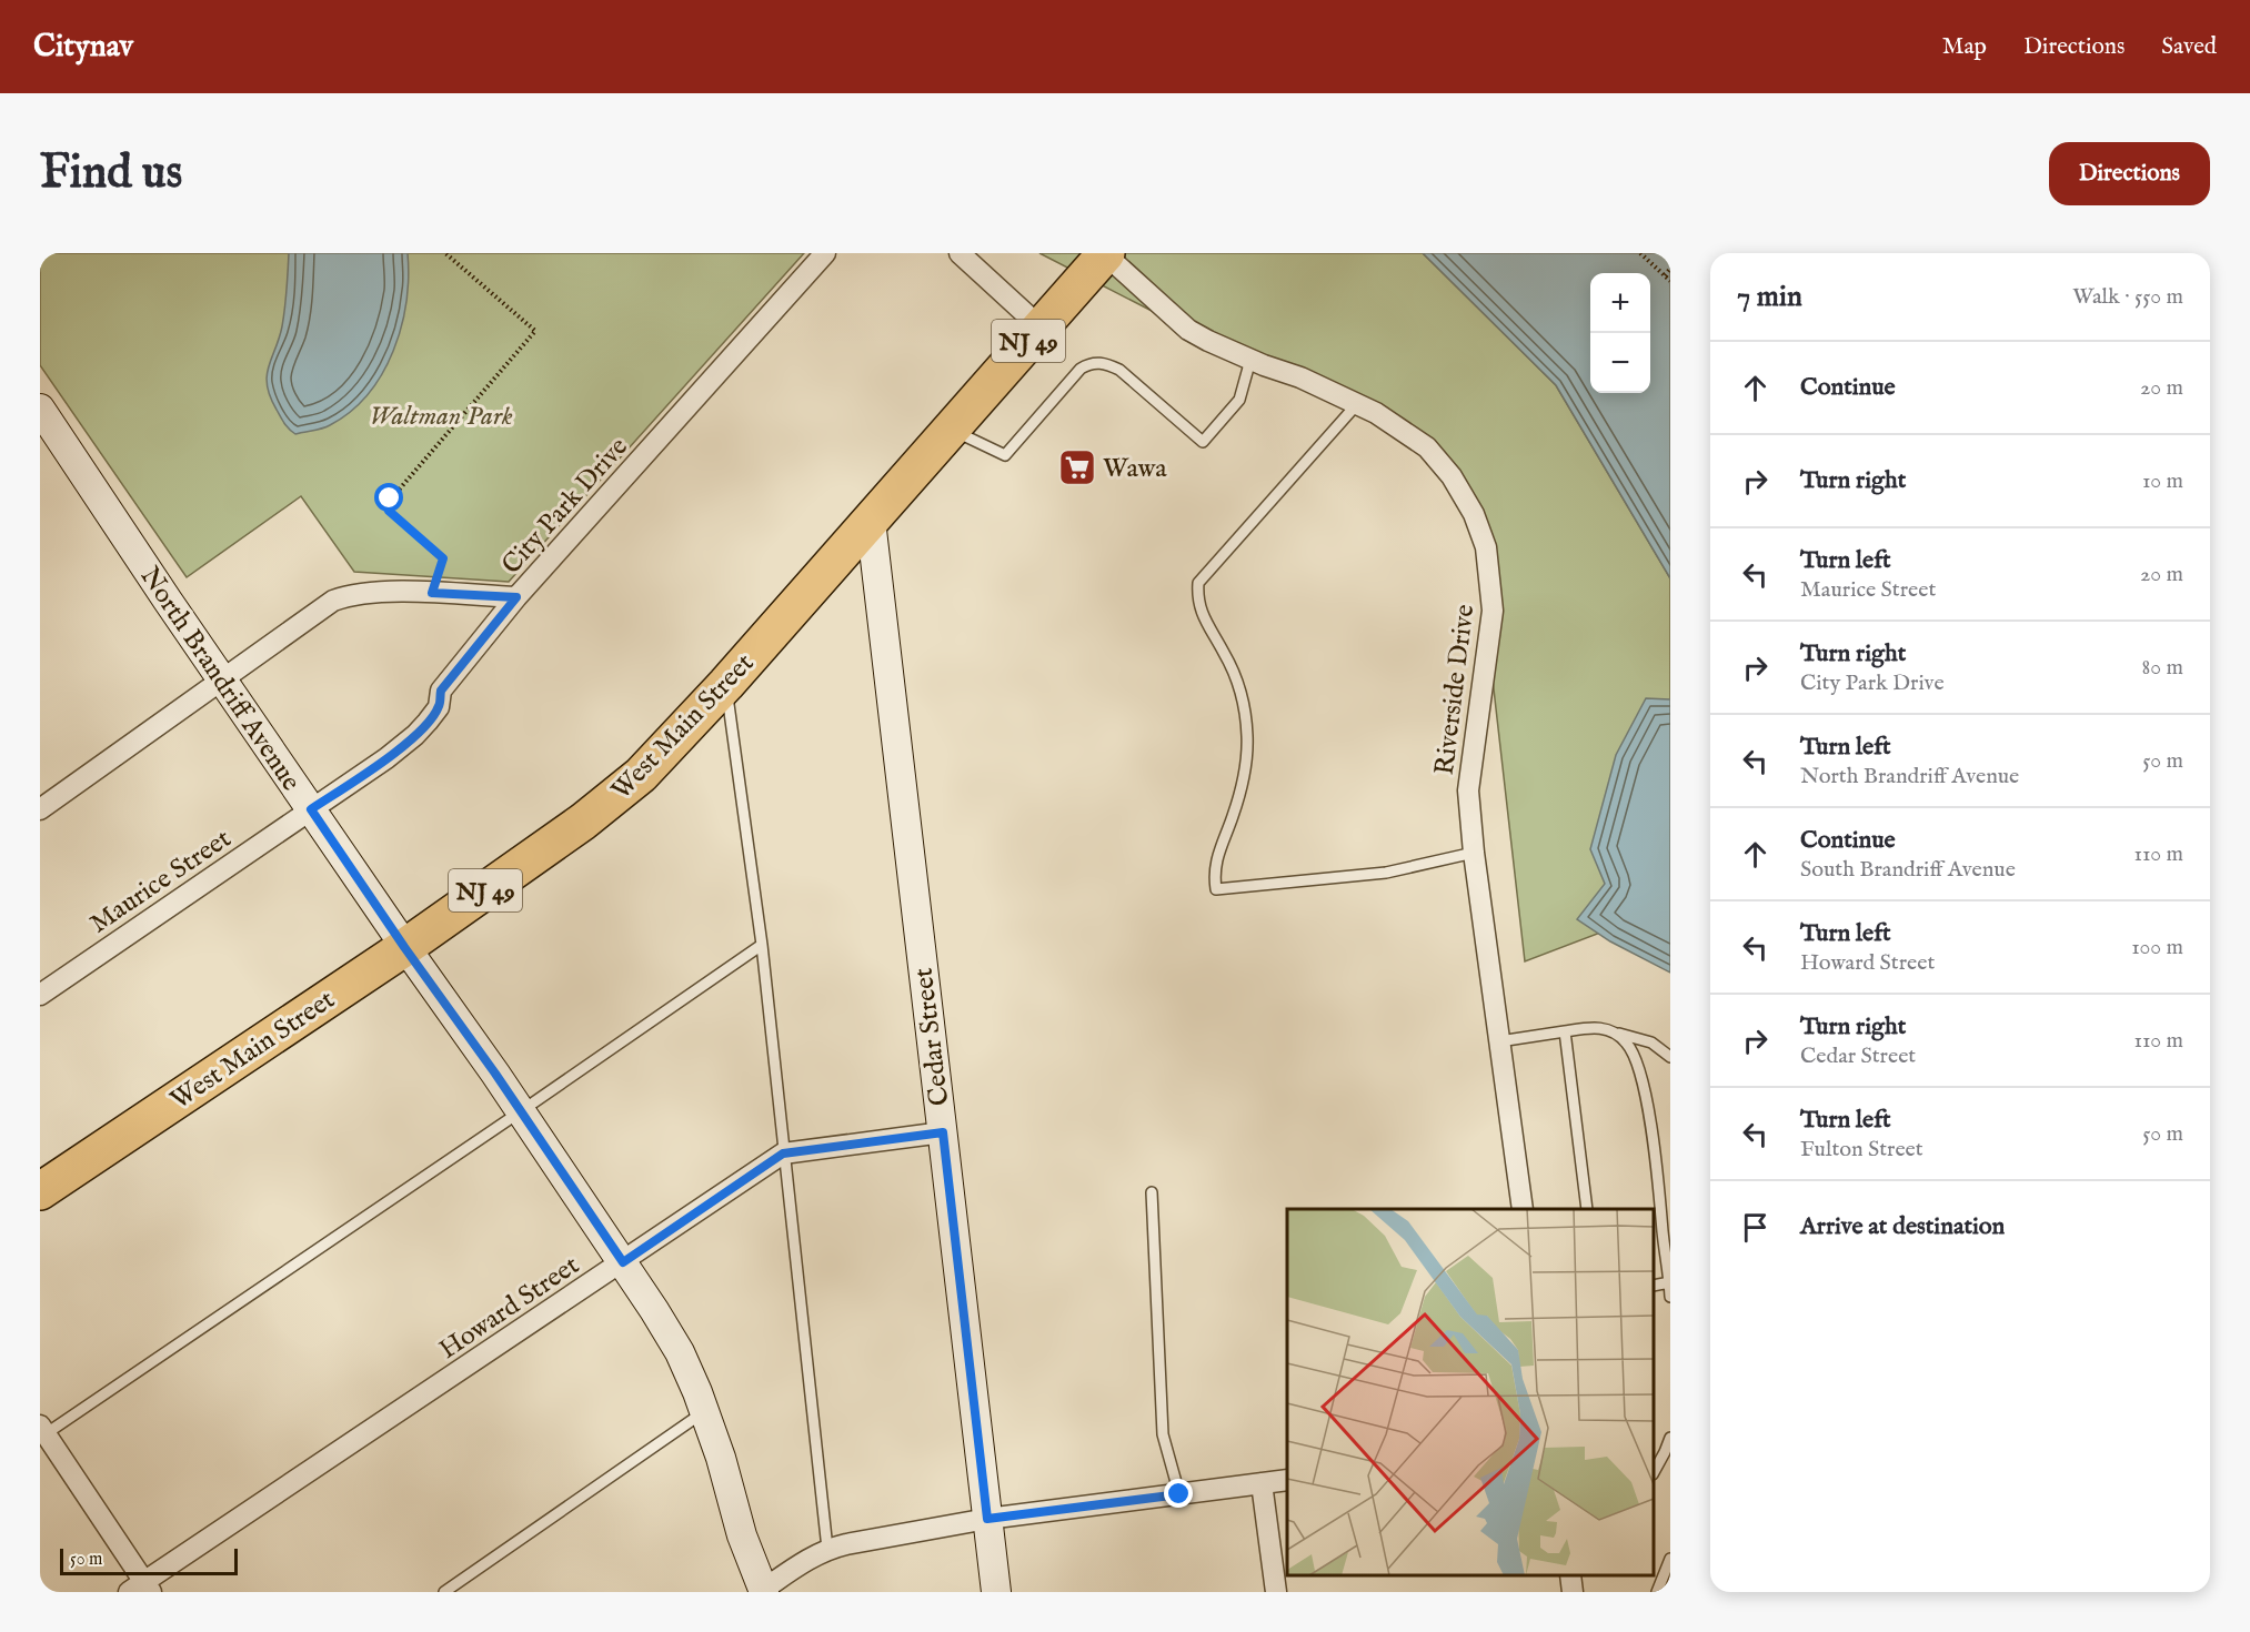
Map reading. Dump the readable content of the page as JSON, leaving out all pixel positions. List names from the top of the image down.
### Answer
{
  "streets": {
    "highway": ["NJ 49", "West Main Street"],
    "main road": ["North Brandriff Avenue", "Cedar Street"],
    "street": [
      "City Park Drive",
      "Riverside Drive",
      "Maurice Street",
      "Howard Street"
    ]
  },
  "crossings": [
    ["City Park Drive", "North Brandriff Avenue"],
    ["City Park Drive", "Maurice Street"],
    ["North Brandriff Avenue", "West Main Street"],
    ["North Brandriff Avenue", "Maurice Street"],
    ["North Brandriff Avenue", "Howard Street"],
    ["Riverside Drive", "West Main Street"],
    ["West Main Street", "Cedar Street"],
    ["Cedar Street", "Howard Street"]
  ],
  "parks": ["Waltman Park"],
  "places": {
    "supermarket": ["Wawa"]
  },
  "scale_bar": "50 m",
  "page": {
    "header": "Citynav",
    "nav": ["Map", "Directions", "Saved"],
    "buttons": "Directions",
    "title": "Find us",
    "heading": ["7 min", "Walk · 550 m"],
    "map_buttons": ["+", "−"],
    "list": [
      ["Continue", "20 m"],
      ["Turn right", "10 m"],
      ["Turn left", "Maurice Street", "20 m"],
      ["Turn right", "City Park Drive", "80 m"],
      ["Turn left", "North Brandriff Avenue", "50 m"],
      ["Continue", "South Brandriff Avenue", "110 m"],
      ["Turn left", "Howard Street", "100 m"],
      ["Turn right", "Cedar Street", "110 m"],
      ["Turn left", "Fulton Street", "50 m"],
      "Arrive at destination"
    ],
    "scale": "50 m"
  }
}
